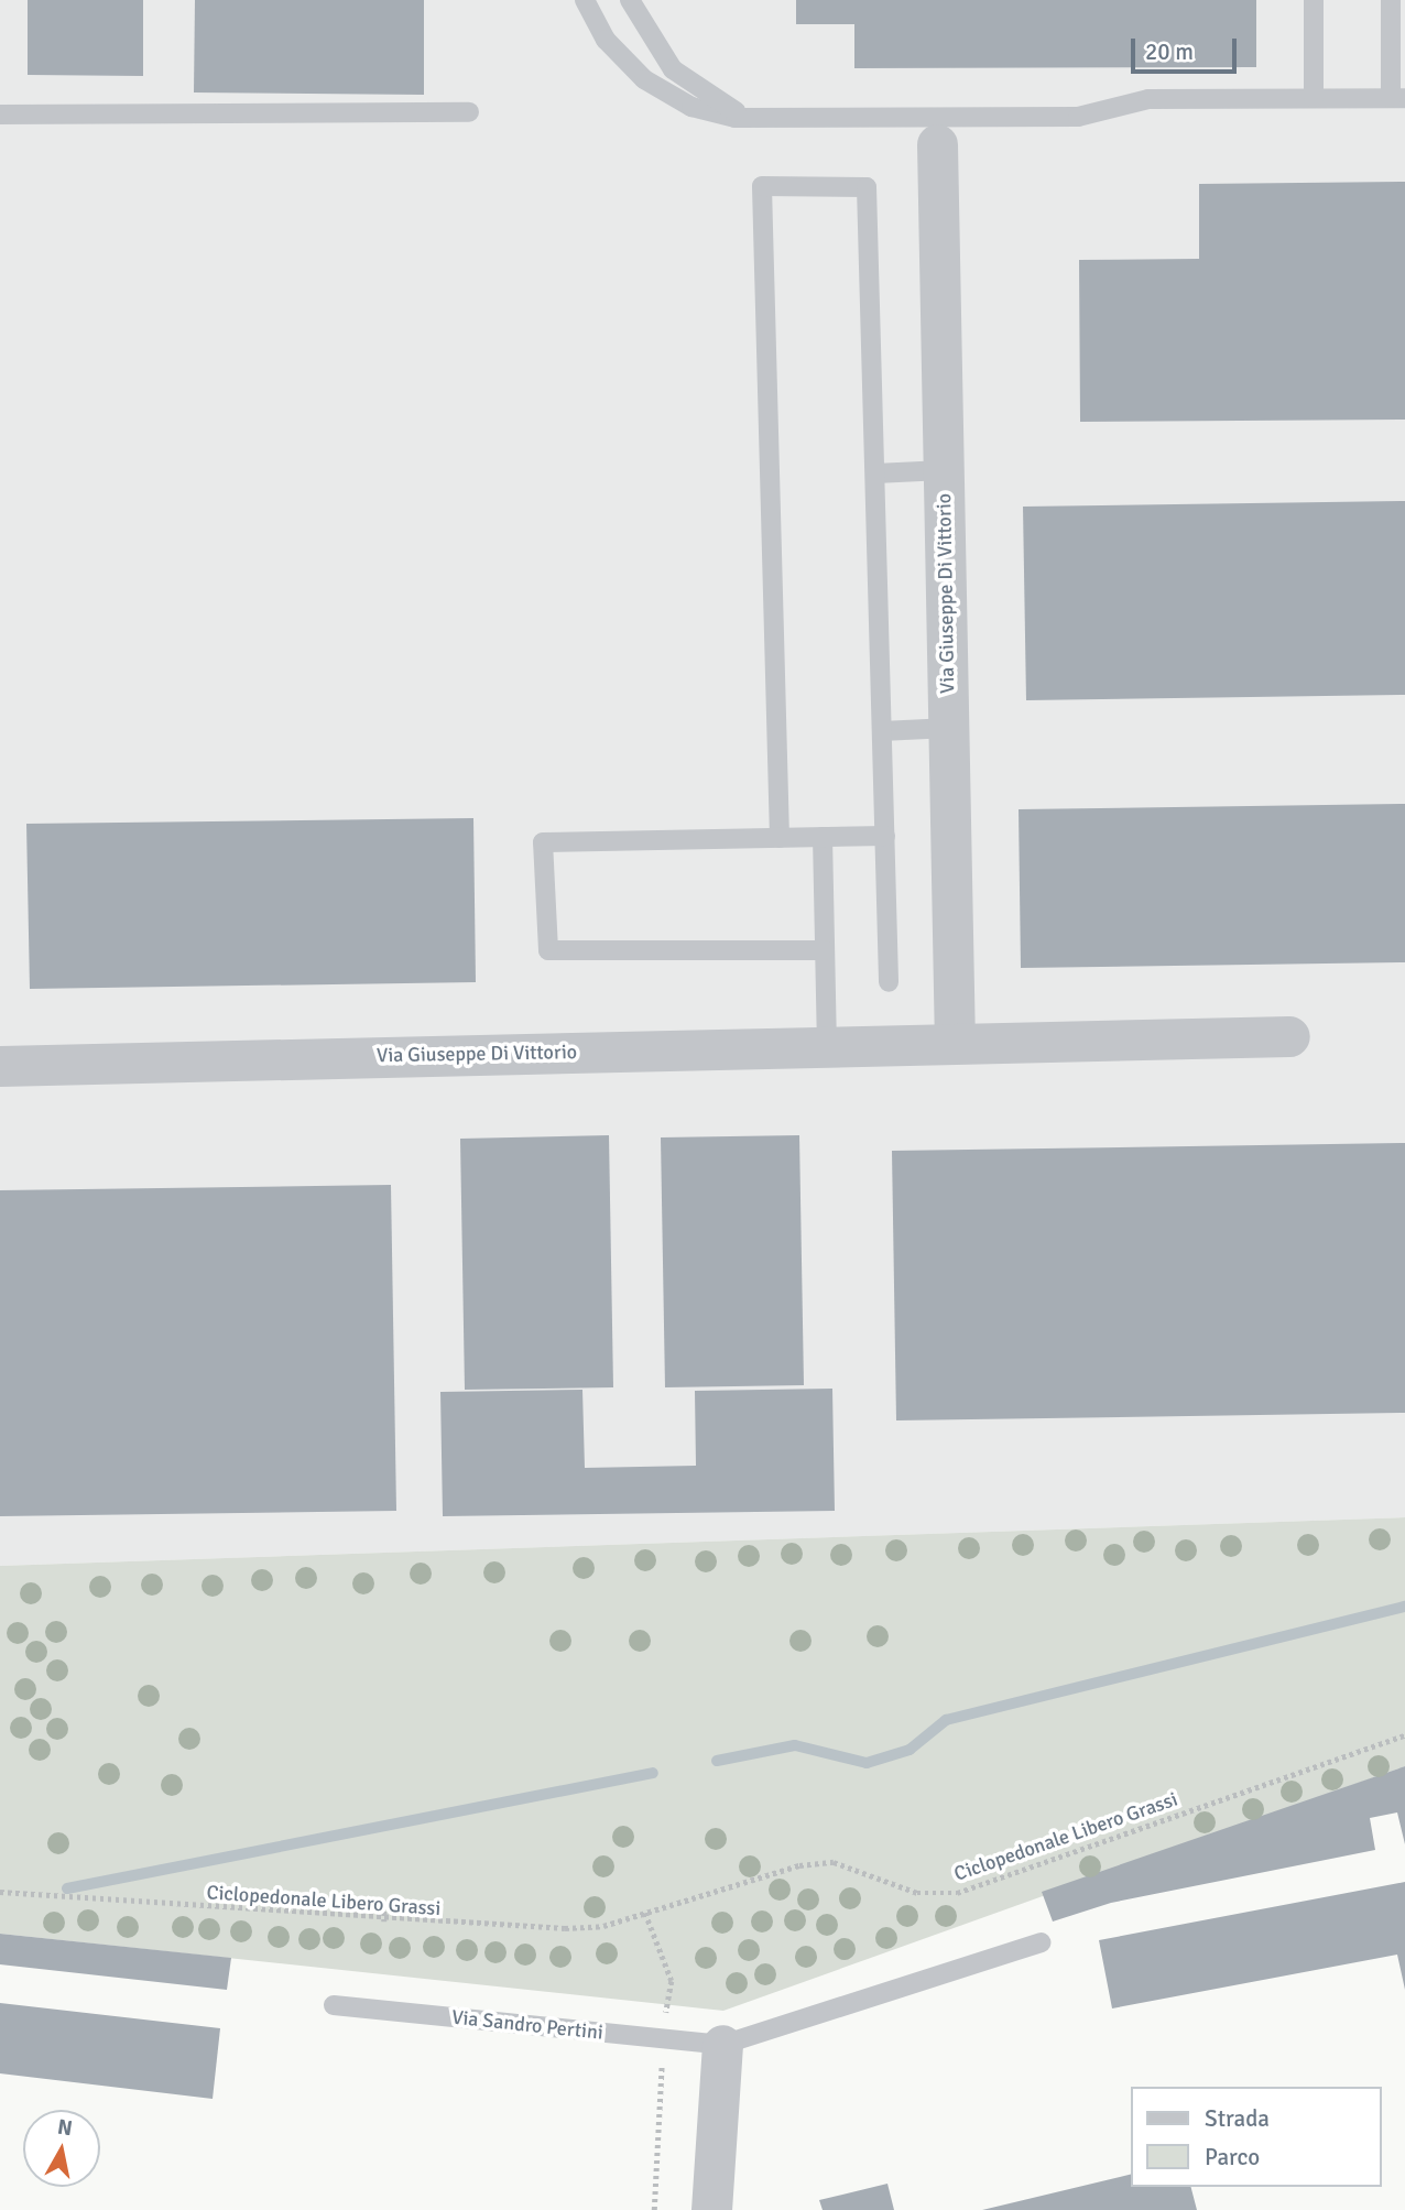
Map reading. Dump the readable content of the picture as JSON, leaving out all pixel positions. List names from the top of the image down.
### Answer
{
  "streets": {
    "street": ["Via Giuseppe Di Vittorio"],
    "lane": ["Via Sandro Pertini"],
    "path": ["Ciclopedonale Libero Grassi"]
  },
  "legend": ["Strada", "Parco"],
  "scale_bar": "20 m",
  "north": "top"
}
